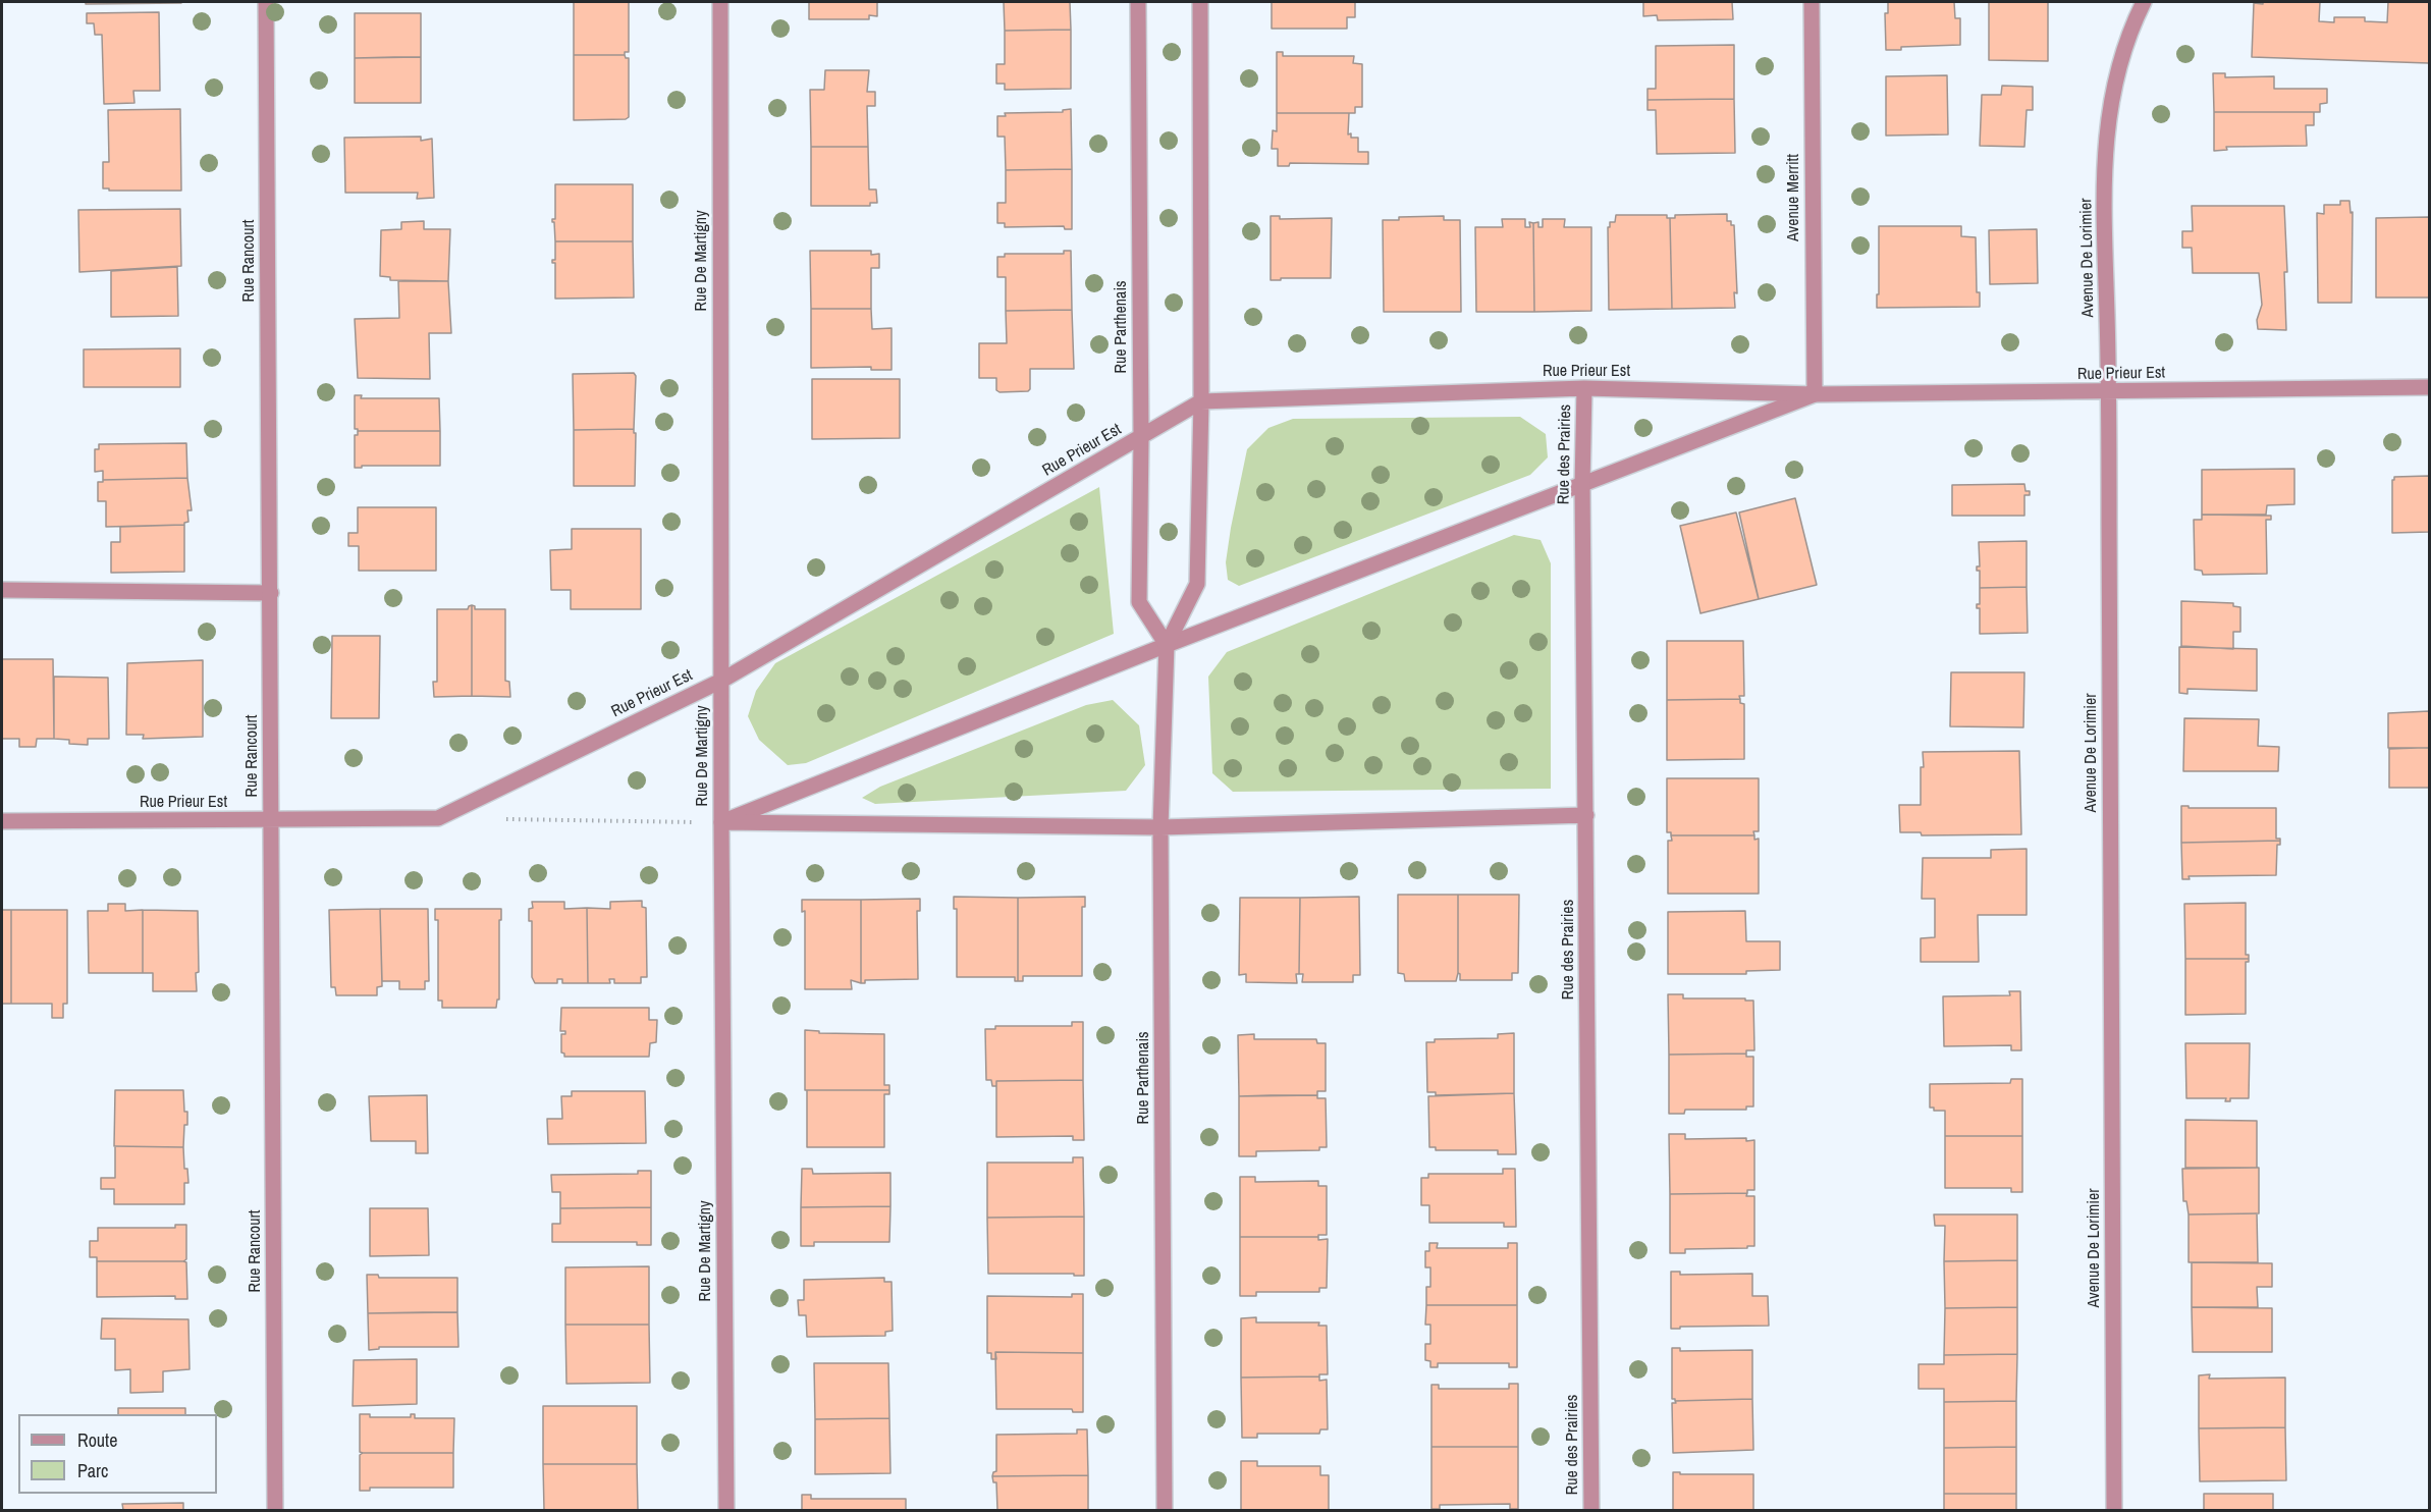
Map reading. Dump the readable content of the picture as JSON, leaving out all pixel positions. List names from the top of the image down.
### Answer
{
  "streets": {
    "street": [
      "Avenue Merritt",
      "Avenue De Lorimier",
      "Rue Rancourt",
      "Rue De Martigny",
      "Rue Parthenais",
      "Rue Prieur Est",
      "Rue des Prairies"
    ]
  },
  "crossings": [
    ["Avenue Merritt", "Rue Prieur Est"],
    ["Avenue De Lorimier", "Rue Prieur Est"],
    ["Rue Rancourt", "Rue Prieur Est"],
    ["Rue De Martigny", "Rue Prieur Est"],
    ["Rue Parthenais", "Rue Prieur Est"],
    ["Rue Prieur Est", "Rue des Prairies"]
  ],
  "legend": ["Route", "Parc"]
}
